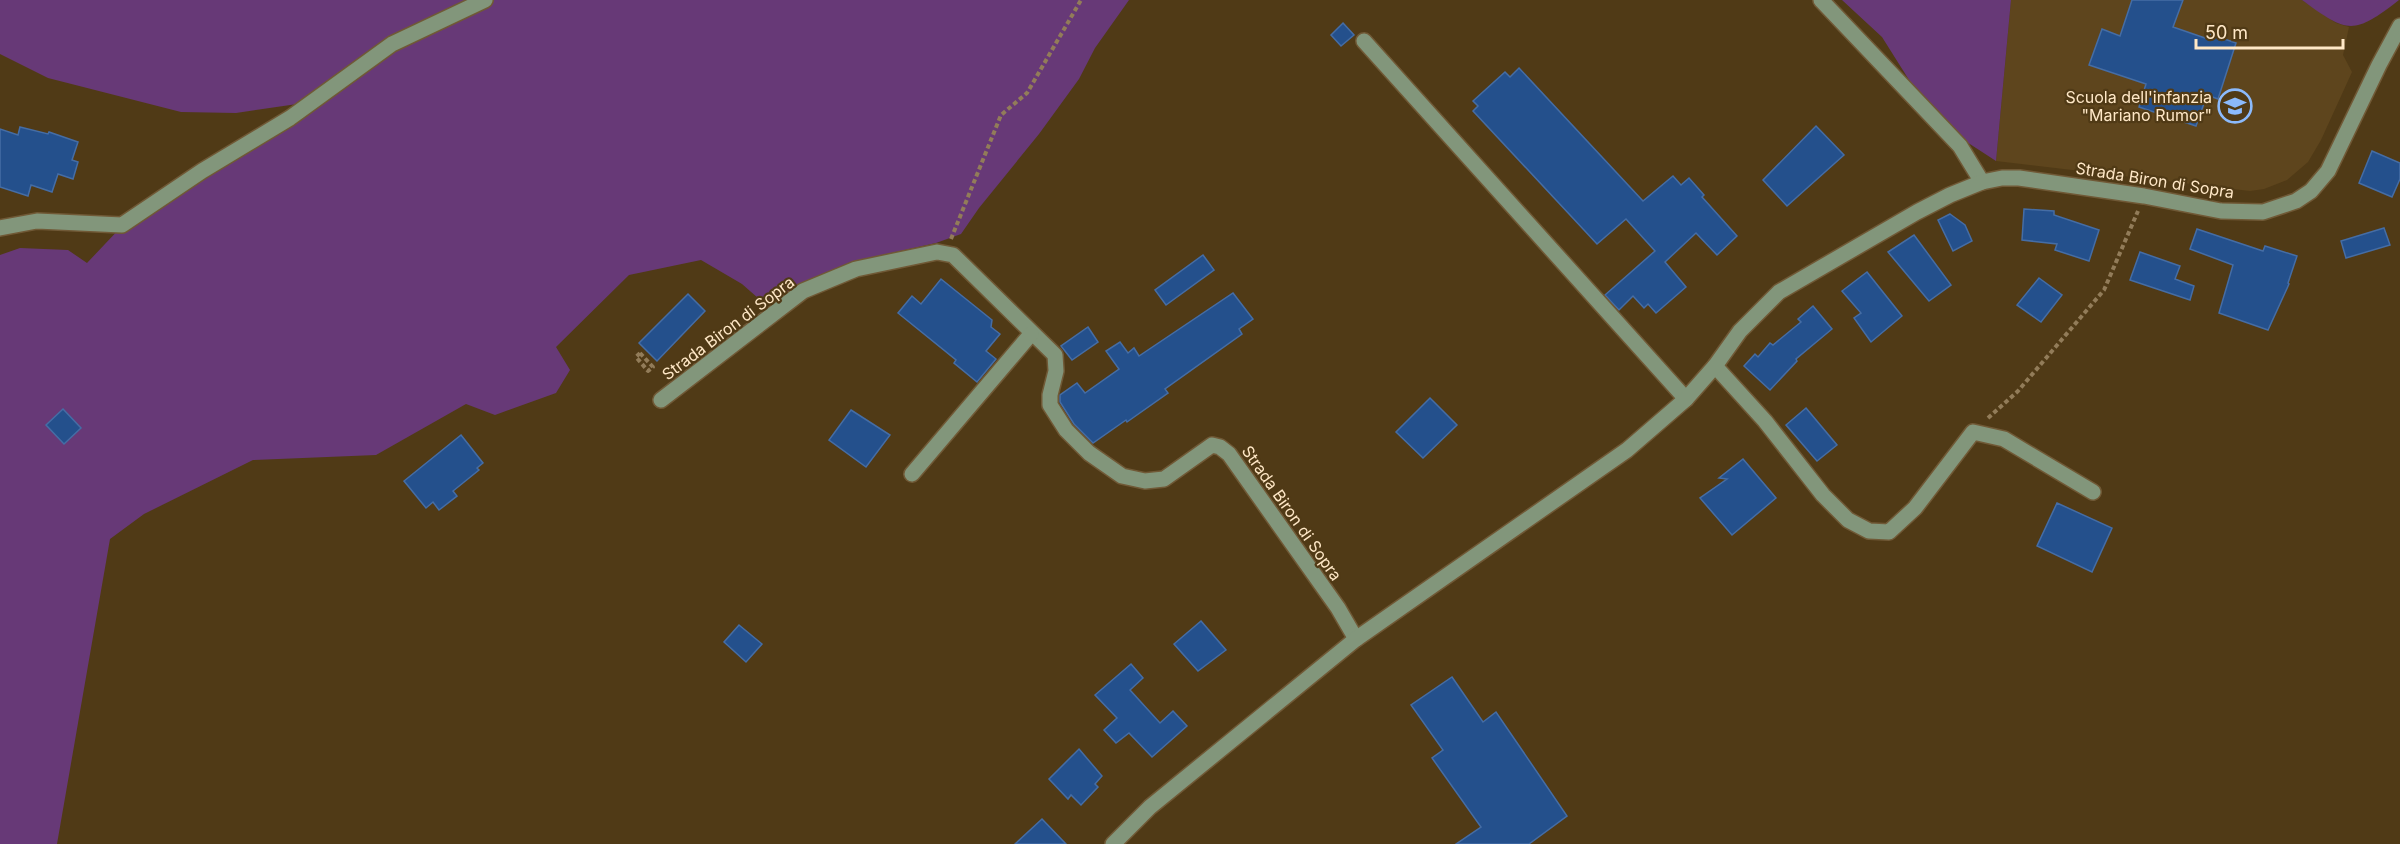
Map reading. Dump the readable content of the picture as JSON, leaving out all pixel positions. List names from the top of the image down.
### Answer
{
  "streets": {
    "street": ["Strada Biron di Sopra"]
  },
  "places": {
    "school or university": ["Scuola dell'infanzia \"Mariano Rumor\""]
  },
  "scale_bar": "50 m"
}
